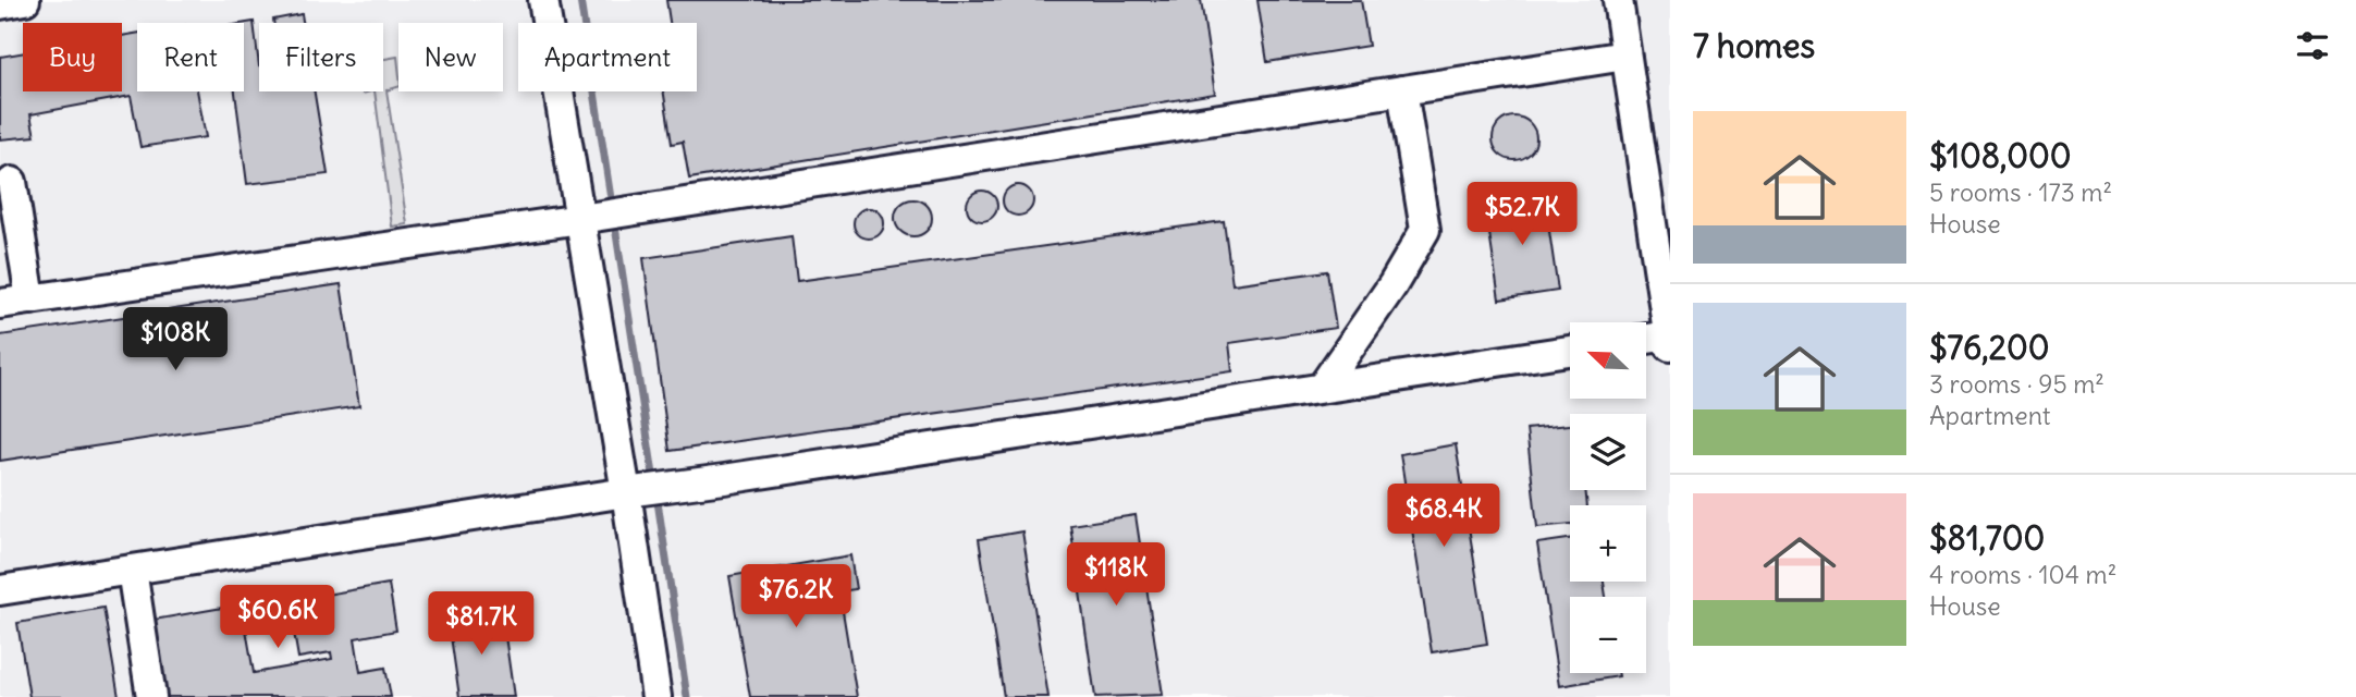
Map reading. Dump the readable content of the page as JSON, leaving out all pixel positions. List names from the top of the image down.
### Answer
{
  "north": "top left",
  "page": {
    "heading": "7 homes",
    "chip": [
      "Buy",
      "Rent",
      "Filters",
      "New",
      "Apartment"
    ],
    "list": [
      {
        "name": "$108,000",
        "note": "5 rooms · 173 m² · House"
      },
      {
        "name": "$76,200",
        "note": "3 rooms · 95 m² · Apartment"
      },
      {
        "name": "$81,700",
        "note": "4 rooms · 104 m² · House"
      }
    ],
    "price": [
      "$52.7K",
      "$108K",
      "$68.4K",
      "$118K",
      "$76.2K",
      "$60.6K",
      "$81.7K"
    ],
    "map_buttons": ["+", "−"]
  }
}
